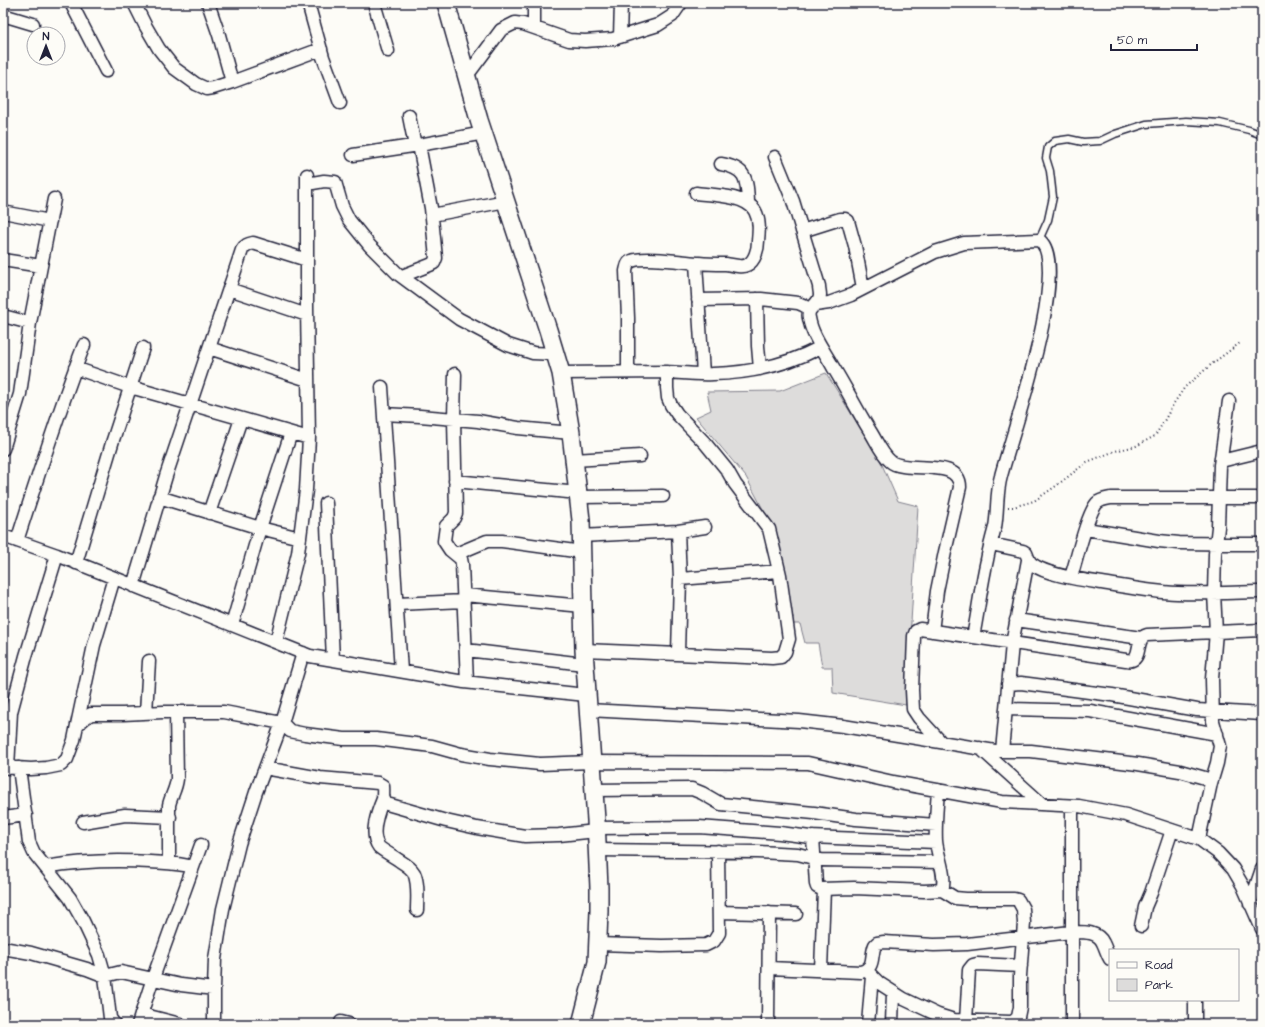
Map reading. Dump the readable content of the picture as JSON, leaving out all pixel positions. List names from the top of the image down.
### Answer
{
  "legend": ["Road", "Park"],
  "scale_bar": "50 m",
  "north": "top"
}
